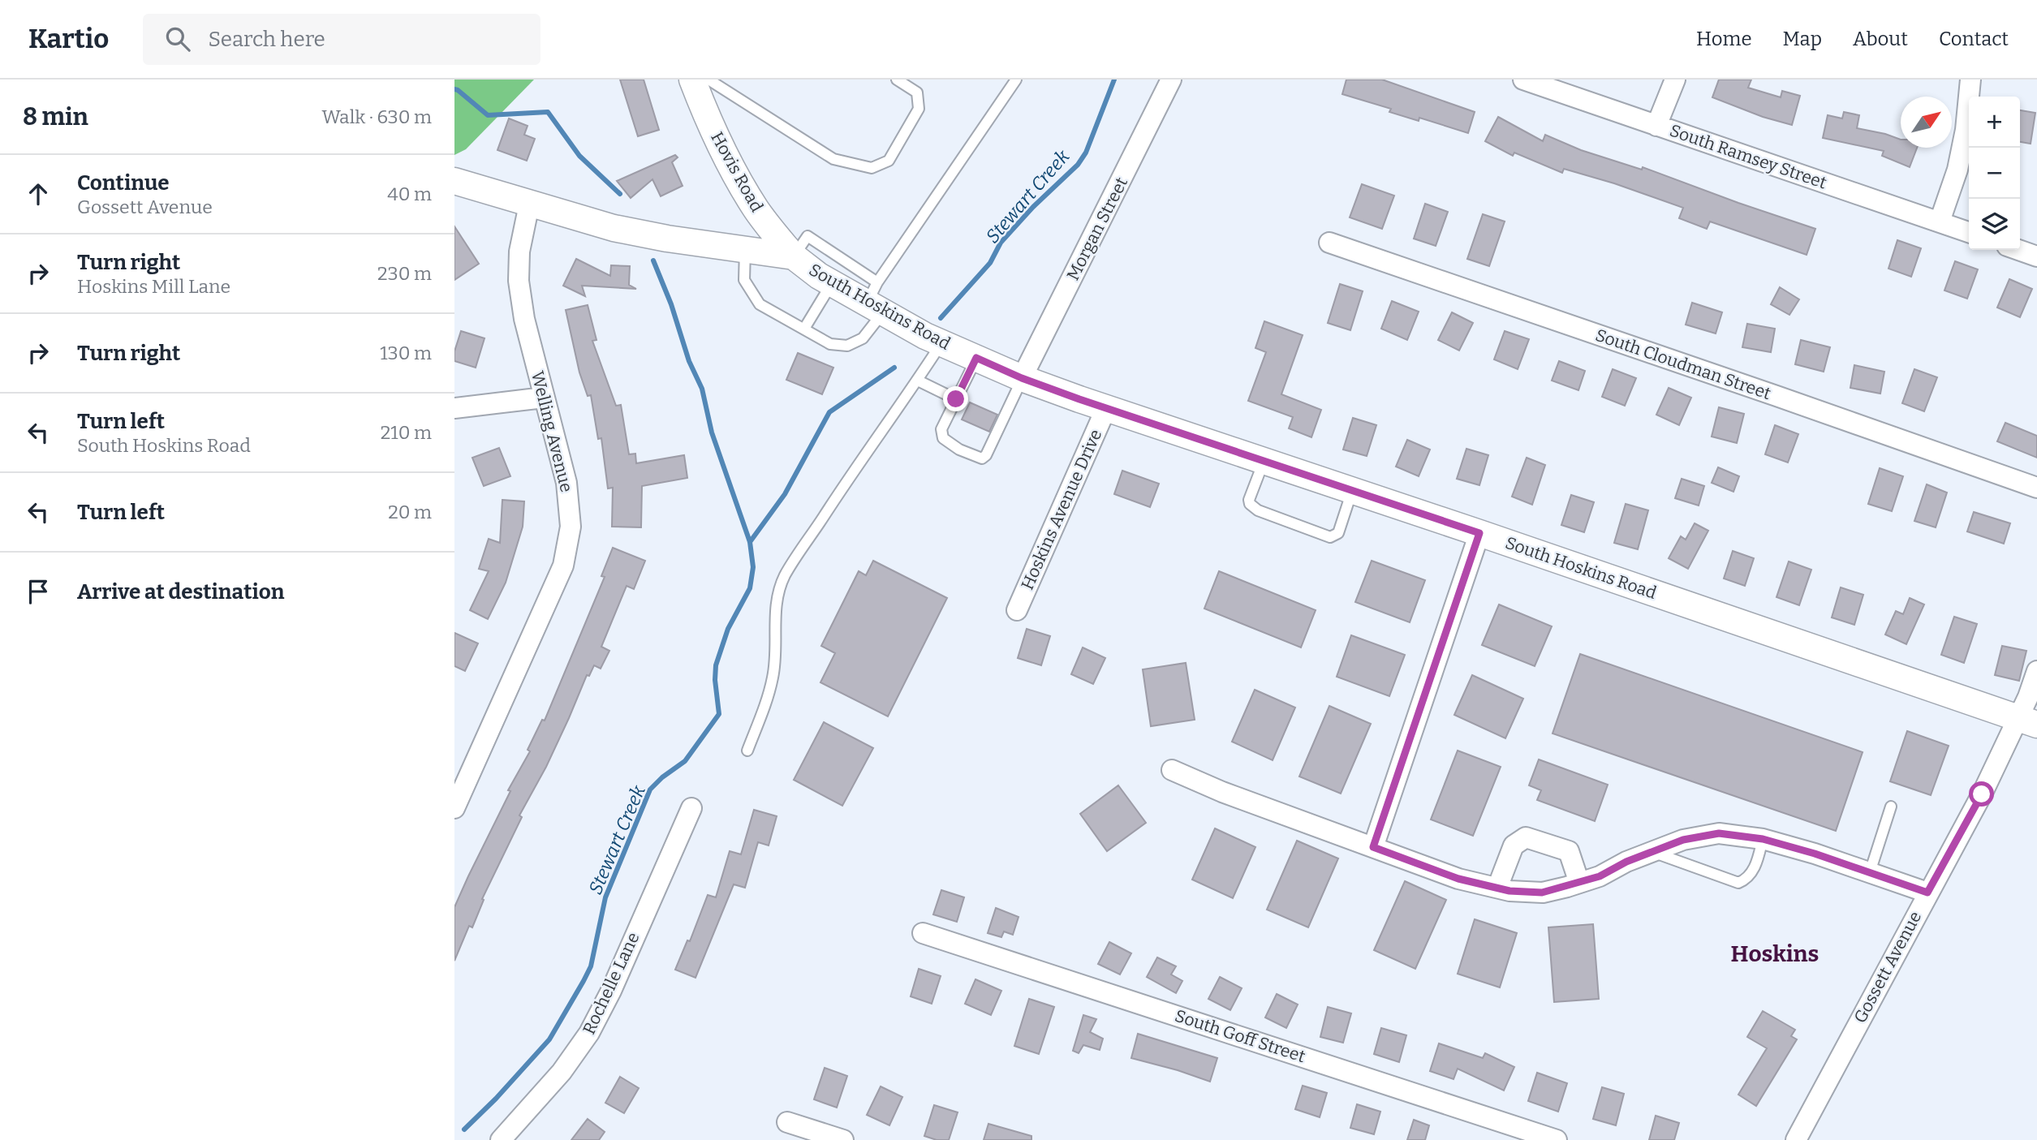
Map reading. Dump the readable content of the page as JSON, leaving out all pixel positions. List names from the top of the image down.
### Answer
{
  "streets": {
    "street": [
      "South Ramsey Street",
      "Hovis Road",
      "Morgan Street",
      "South Hoskins Road",
      "South Cloudman Street",
      "Welling Avenue",
      "Hoskins Avenue Drive",
      "Gossett Avenue",
      "Rochelle Lane",
      "South Goff Street"
    ]
  },
  "crossings": [
    ["Hovis Road", "South Hoskins Road"],
    ["Morgan Street", "South Hoskins Road"],
    ["South Hoskins Road", "Welling Avenue"],
    ["South Hoskins Road", "Hoskins Avenue Drive"],
    ["South Hoskins Road", "Gossett Avenue"]
  ],
  "districts": ["Hoskins"],
  "water": ["Stewart Creek"],
  "north": "top right",
  "page": {
    "header": "Kartio",
    "search": "Search here",
    "nav": [
      "Home",
      "Map",
      "About",
      "Contact"
    ],
    "heading": ["8 min", "Walk · 630 m"],
    "map_buttons": ["+", "−"],
    "list": [
      ["Continue", "Gossett Avenue", "40 m"],
      ["Turn right", "Hoskins Mill Lane", "230 m"],
      ["Turn right", "130 m"],
      ["Turn left", "South Hoskins Road", "210 m"],
      ["Turn left", "20 m"],
      "Arrive at destination"
    ]
  }
}
